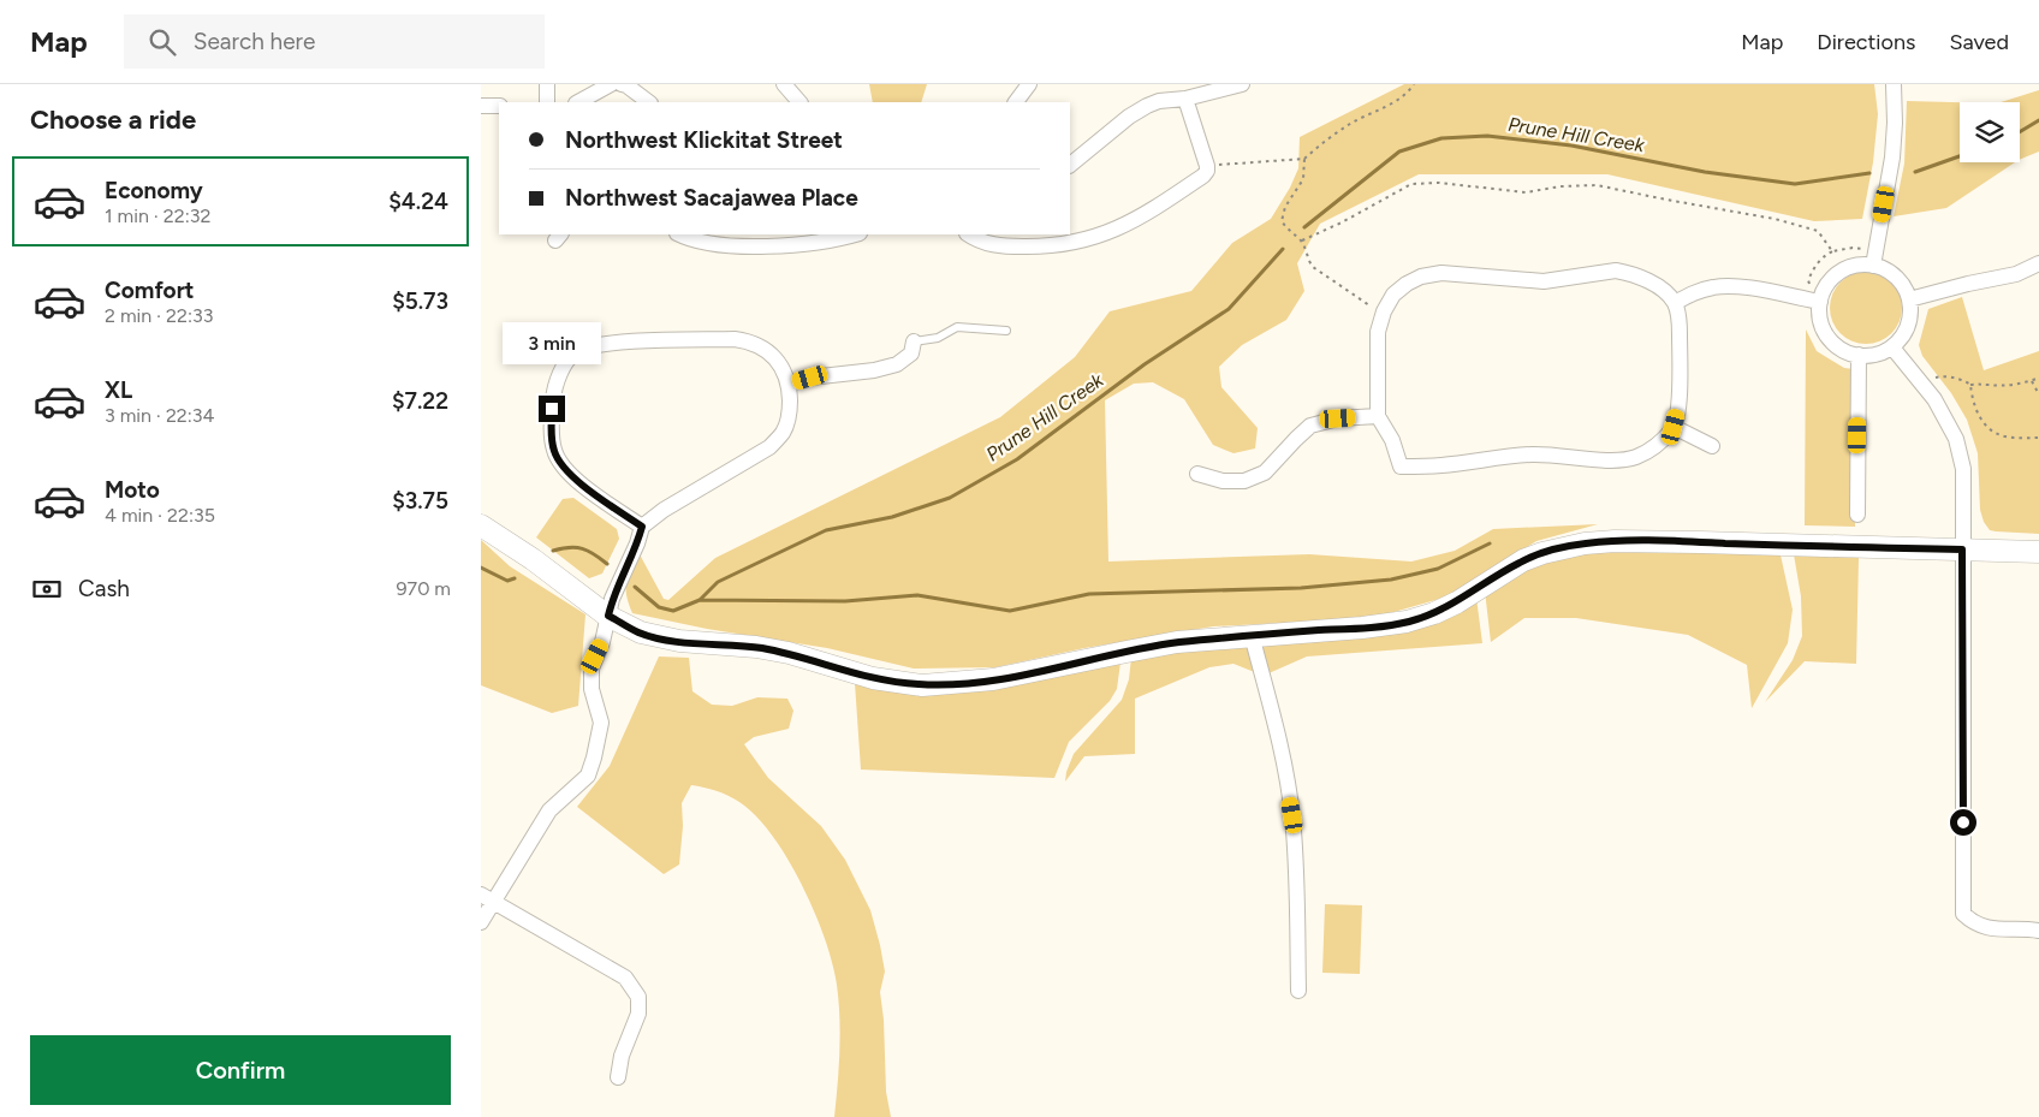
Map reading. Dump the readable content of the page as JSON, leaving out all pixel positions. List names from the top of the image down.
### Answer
{
  "water": ["Prune Hill Creek"],
  "page": {
    "header": "Map",
    "search": "Search here",
    "nav": ["Map", "Directions", "Saved"],
    "heading": "Choose a ride",
    "banner": ["Northwest Klickitat Street", "Northwest Sacajawea Place"],
    "list": [
      {
        "name": "Economy",
        "note": "1 min · 22:32",
        "value": "$4.24"
      },
      {
        "name": "Comfort",
        "note": "2 min · 22:33",
        "value": "$5.73"
      },
      {
        "name": "XL",
        "note": "3 min · 22:34",
        "value": "$7.22"
      },
      {
        "name": "Moto",
        "note": "4 min · 22:35",
        "value": "$3.75"
      }
    ],
    "bubble": "3 min",
    "pay": ["Cash", "970 m"],
    "buttons": "Confirm"
  }
}
